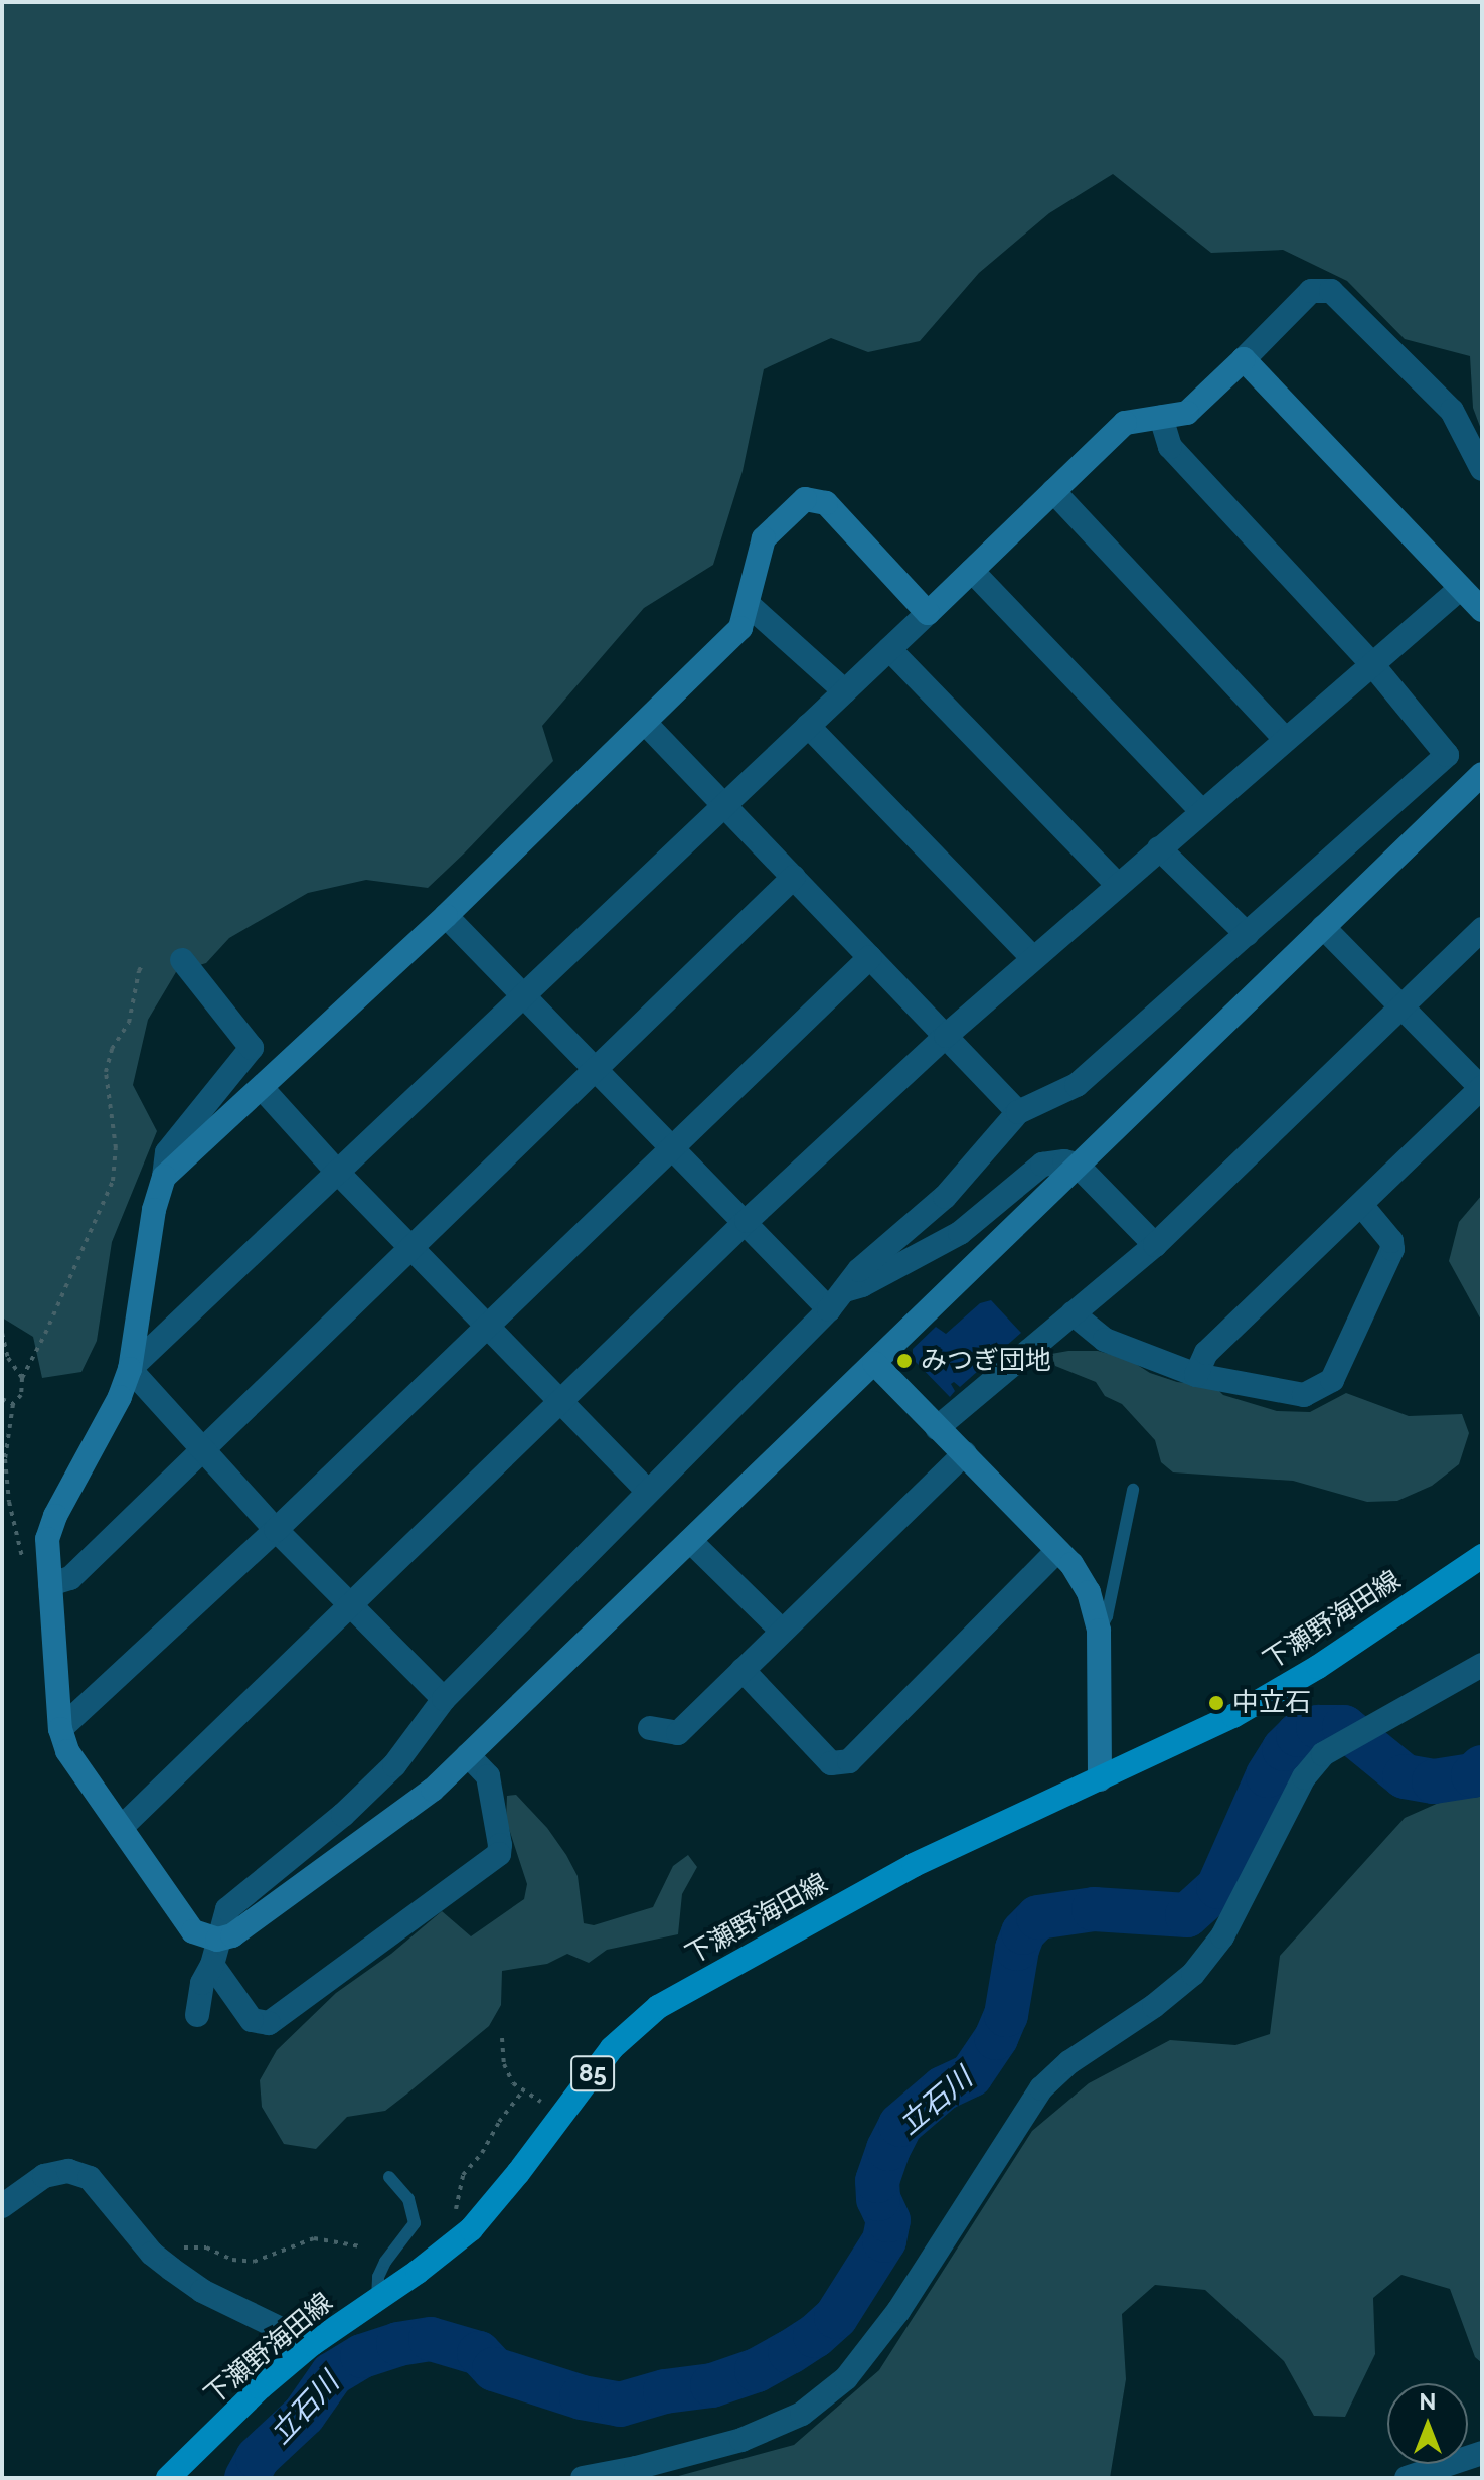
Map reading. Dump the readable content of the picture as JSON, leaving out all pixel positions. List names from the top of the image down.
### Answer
{
  "streets": {
    "main road": ["下瀬野海田線", "85"]
  },
  "water": ["立石川"],
  "places": ["みつぎ団地", "中立石"],
  "north": "top"
}
